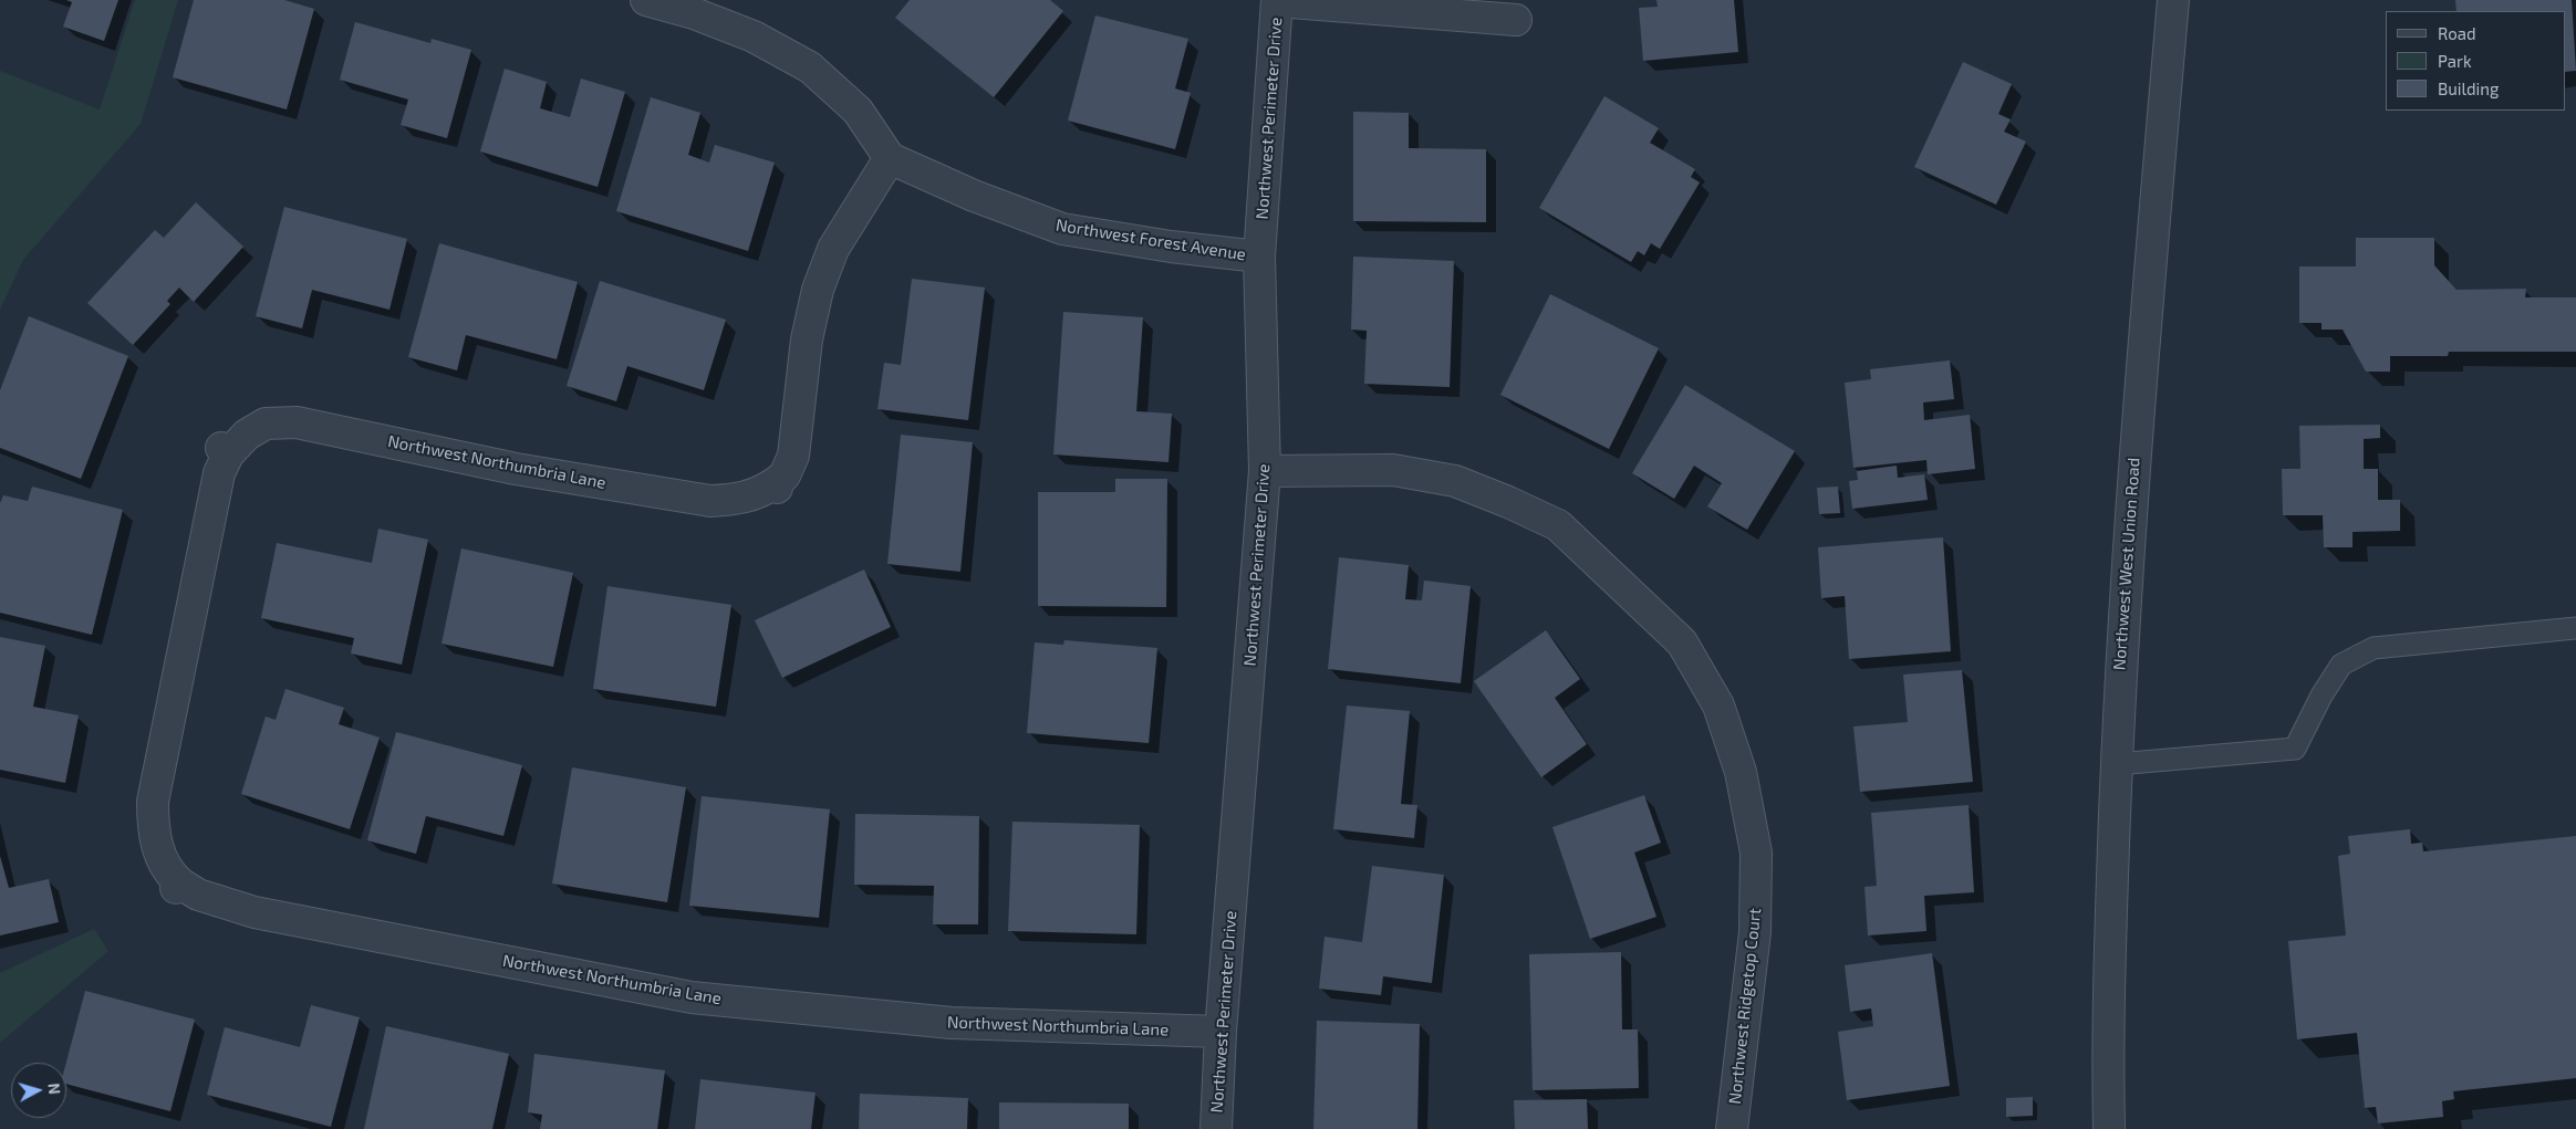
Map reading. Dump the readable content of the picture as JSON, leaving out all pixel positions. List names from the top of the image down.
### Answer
{
  "streets": {
    "street": [
      "Northwest Perimeter Drive",
      "Northwest Forest Avenue",
      "Northwest Northumbria Lane",
      "Northwest West Union Road",
      "Northwest Ridgetop Court"
    ]
  },
  "crossings": [
    ["Northwest Perimeter Drive", "Northwest Forest Avenue"],
    ["Northwest Perimeter Drive", "Northwest Northumbria Lane"],
    ["Northwest Perimeter Drive", "Northwest Ridgetop Court"],
    ["Northwest Forest Avenue", "Northwest Northumbria Lane"]
  ],
  "legend": ["Road", "Park", "Building"],
  "north": "right"
}
